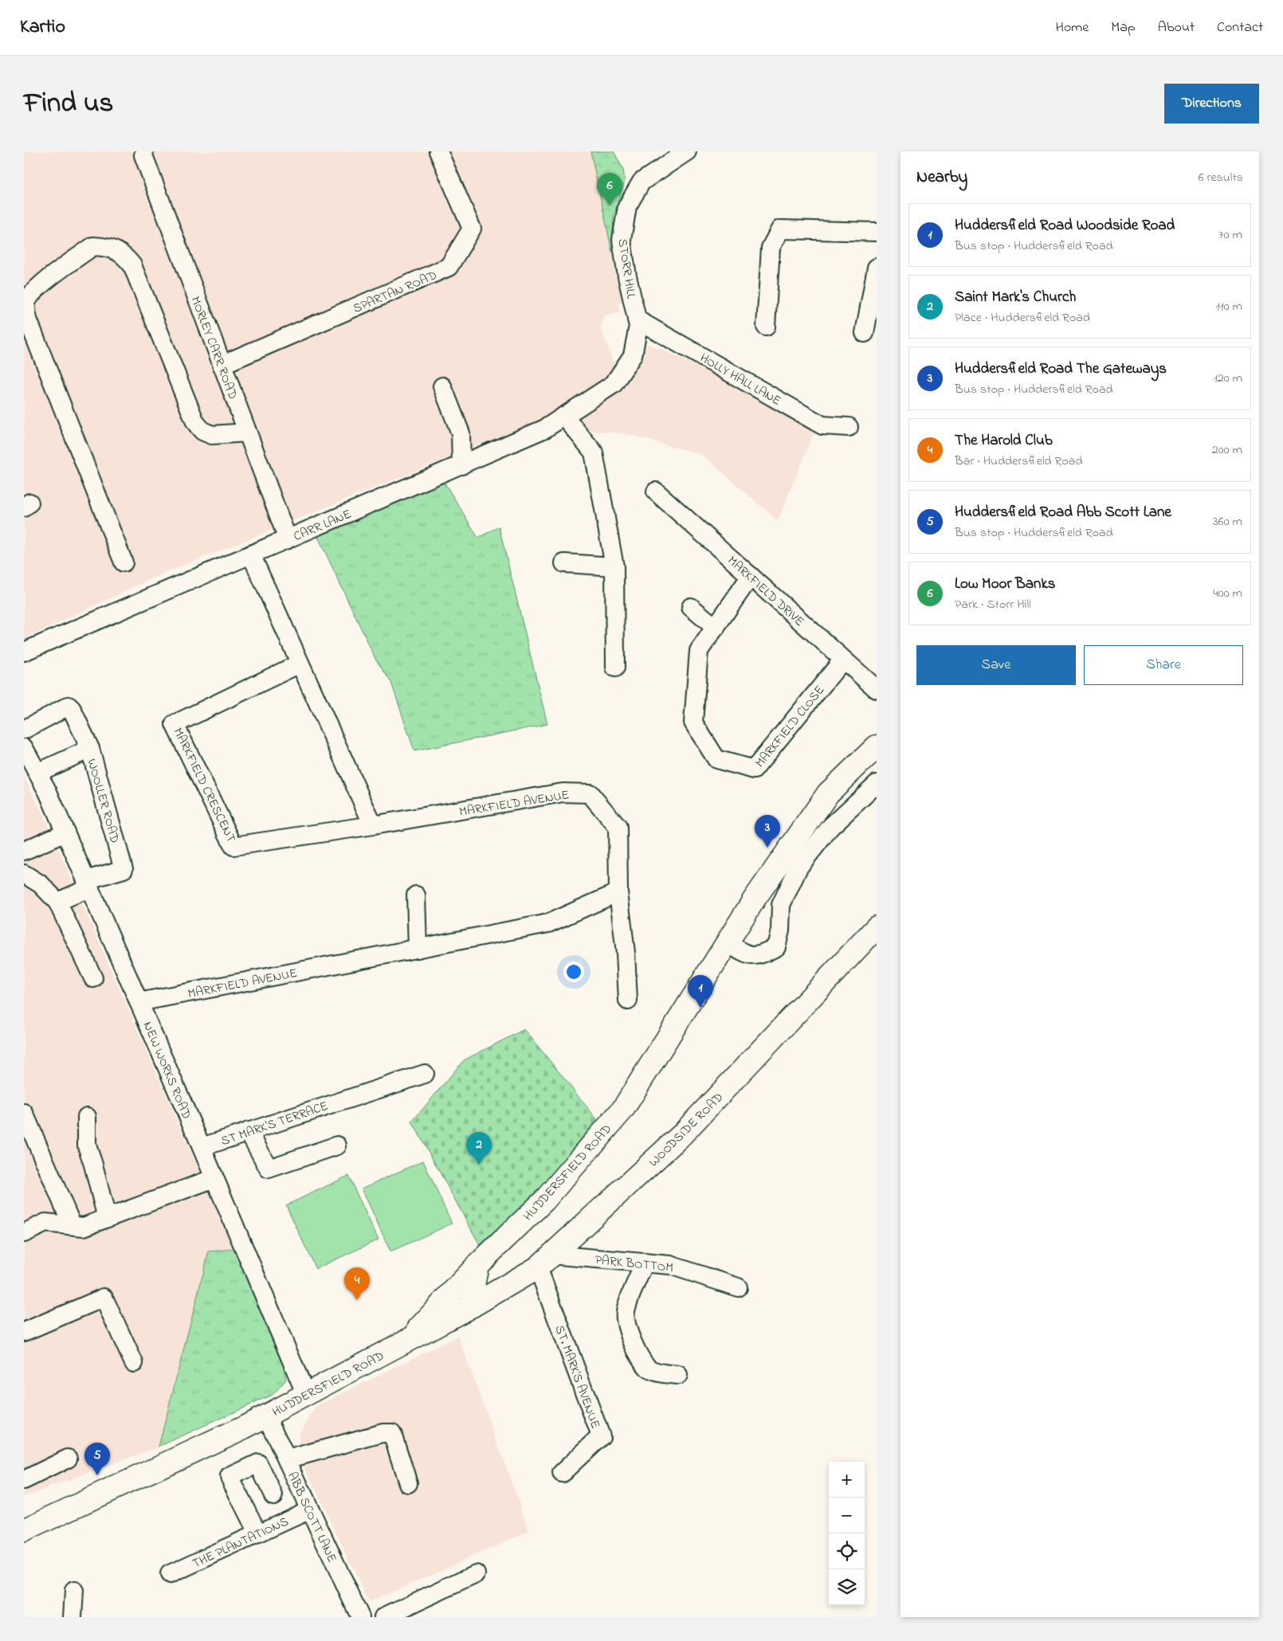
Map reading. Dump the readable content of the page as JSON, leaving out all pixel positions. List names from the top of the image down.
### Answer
{
  "streets": {
    "main road": ["WOODSIDE ROAD", "HUDDERSFIELD ROAD"],
    "street": [
      "STORR HILL",
      "SPARTAN ROAD",
      "MORLEY CARR ROAD",
      "HOLLY HALL LANE",
      "CARR LANE",
      "MARKFIELD DRIVE",
      "MARKFIELD CLOSE",
      "MARKFIELD CRESCENT",
      "WOOLLER ROAD",
      "MARKFIELD AVENUE",
      "NEW WORKS ROAD",
      "ST MARK'S TERRACE",
      "PARK BOTTOM",
      "ST. MARK'S AVENUE",
      "ABB SCOTT LANE",
      "THE PLANTATIONS"
    ]
  },
  "crossings": [
    ["STORR HILL", "HOLLY HALL LANE"],
    ["STORR HILL", "CARR LANE"],
    ["SPARTAN ROAD", "MORLEY CARR ROAD"],
    ["MORLEY CARR ROAD", "CARR LANE"],
    ["MARKFIELD DRIVE", "MARKFIELD CLOSE"],
    ["MARKFIELD CRESCENT", "MARKFIELD AVENUE"],
    ["WOOLLER ROAD", "NEW WORKS ROAD"],
    ["MARKFIELD AVENUE", "NEW WORKS ROAD"],
    ["NEW WORKS ROAD", "ST MARK'S TERRACE"],
    ["NEW WORKS ROAD", "HUDDERSFIELD ROAD"],
    ["WOODSIDE ROAD", "HUDDERSFIELD ROAD"],
    ["WOODSIDE ROAD", "PARK BOTTOM"],
    ["WOODSIDE ROAD", "ST. MARK'S AVENUE"],
    ["HUDDERSFIELD ROAD", "ABB SCOTT LANE"],
    ["PARK BOTTOM", "ST. MARK'S AVENUE"],
    ["ABB SCOTT LANE", "THE PLANTATIONS"]
  ],
  "page": {
    "header": "Kartio",
    "nav": [
      "Home",
      "Map",
      "About",
      "Contact"
    ],
    "title": "Find us",
    "buttons": [
      "Directions",
      ["Save", "Share"]
    ],
    "heading": ["Nearby", "6 results"],
    "pins": [
      "6",
      "3",
      "1",
      "2",
      "4",
      "5"
    ],
    "list": [
      {
        "mark": "1",
        "name": "Huddersfield Road Woodside Road",
        "note": "Bus stop · Huddersfield Road",
        "value": "70 m"
      },
      {
        "mark": "2",
        "name": "Saint Mark's Church",
        "note": "Place · Huddersfield Road",
        "value": "110 m"
      },
      {
        "mark": "3",
        "name": "Huddersfield Road The Gateways",
        "note": "Bus stop · Huddersfield Road",
        "value": "120 m"
      },
      {
        "mark": "4",
        "name": "The Harold Club",
        "note": "Bar · Huddersfield Road",
        "value": "200 m"
      },
      {
        "mark": "5",
        "name": "Huddersfield Road Abb Scott Lane",
        "note": "Bus stop · Huddersfield Road",
        "value": "360 m"
      },
      {
        "mark": "6",
        "name": "Low Moor Banks",
        "note": "Park · Storr Hill",
        "value": "400 m"
      }
    ],
    "map_buttons": ["+", "−"]
  }
}
